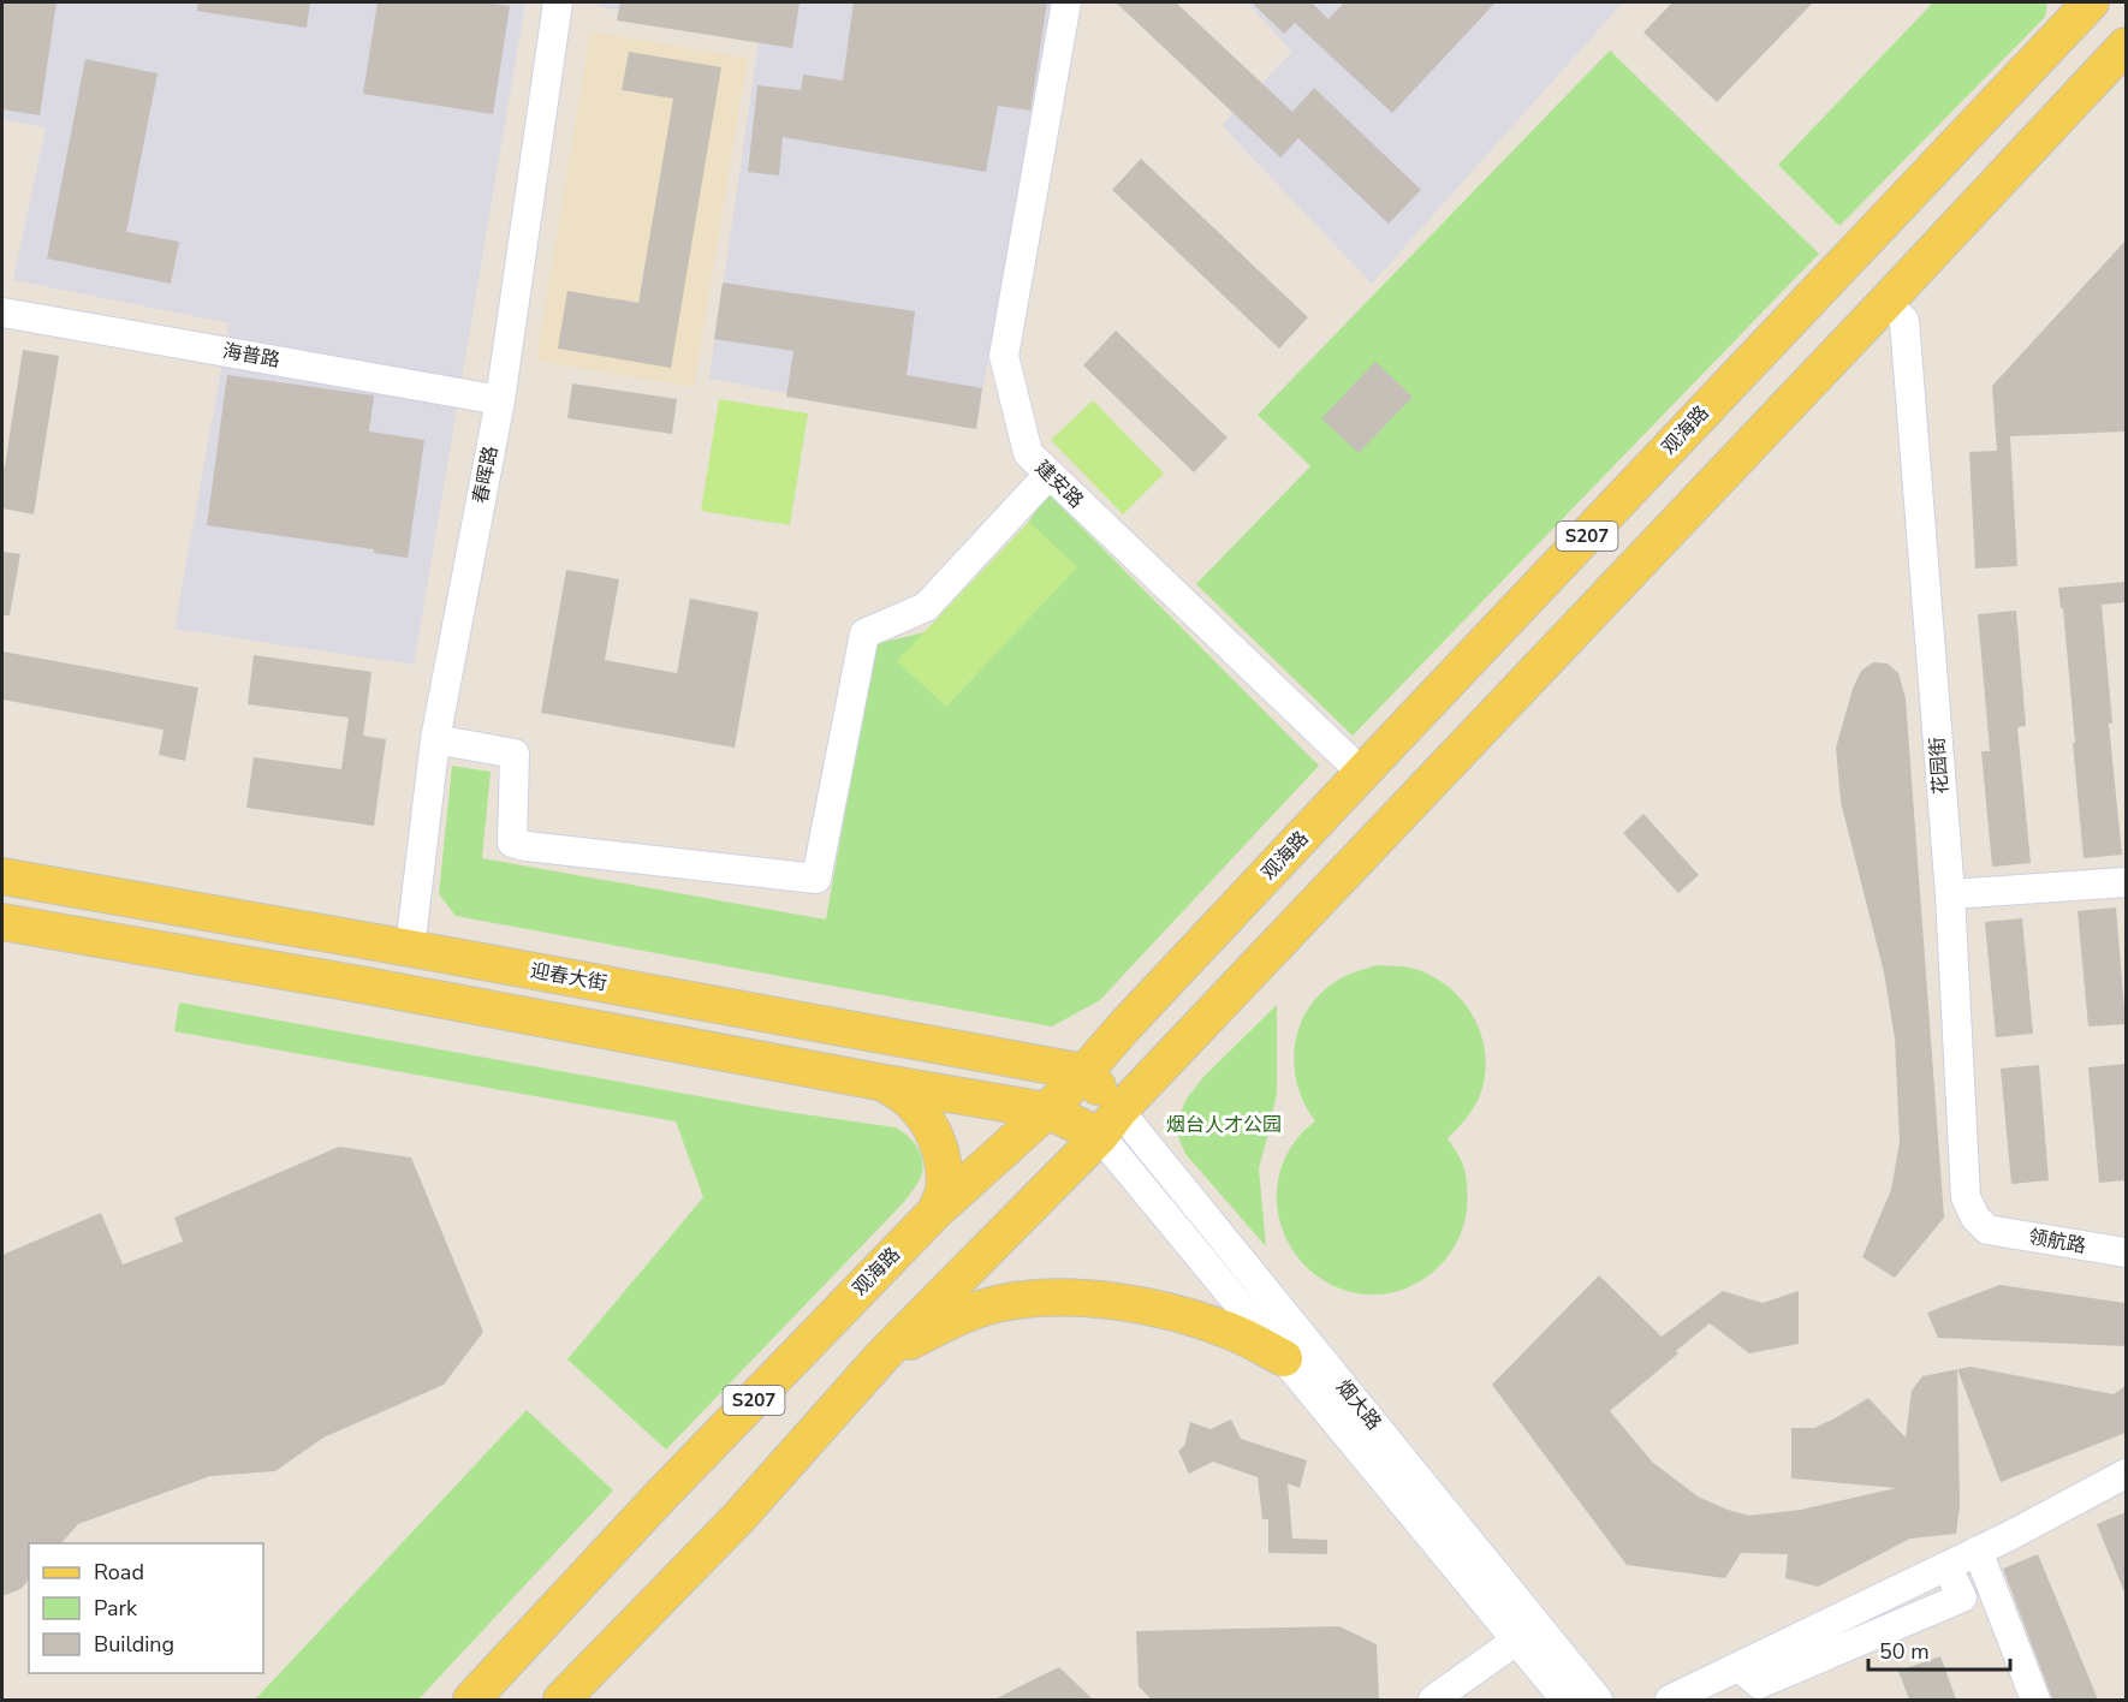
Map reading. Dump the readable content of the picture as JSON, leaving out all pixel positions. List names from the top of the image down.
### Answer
{
  "streets": {
    "main road": ["观海路", "S207", "迎春大街"],
    "street": [
      "海普路",
      "春晖路",
      "建安路",
      "花园街",
      "领航路",
      "烟大路"
    ]
  },
  "crossings": [
    ["海普路", "春晖路"],
    ["观海路", "建安路"],
    ["观海路", "迎春大街"],
    ["春晖路", "迎春大街"],
    ["S207", "花园街"],
    ["S207", "烟大路"],
    ["花园街", "领航路"]
  ],
  "parks": ["烟台人才公园"],
  "legend": ["Road", "Park", "Building"],
  "scale_bar": "50 m"
}
